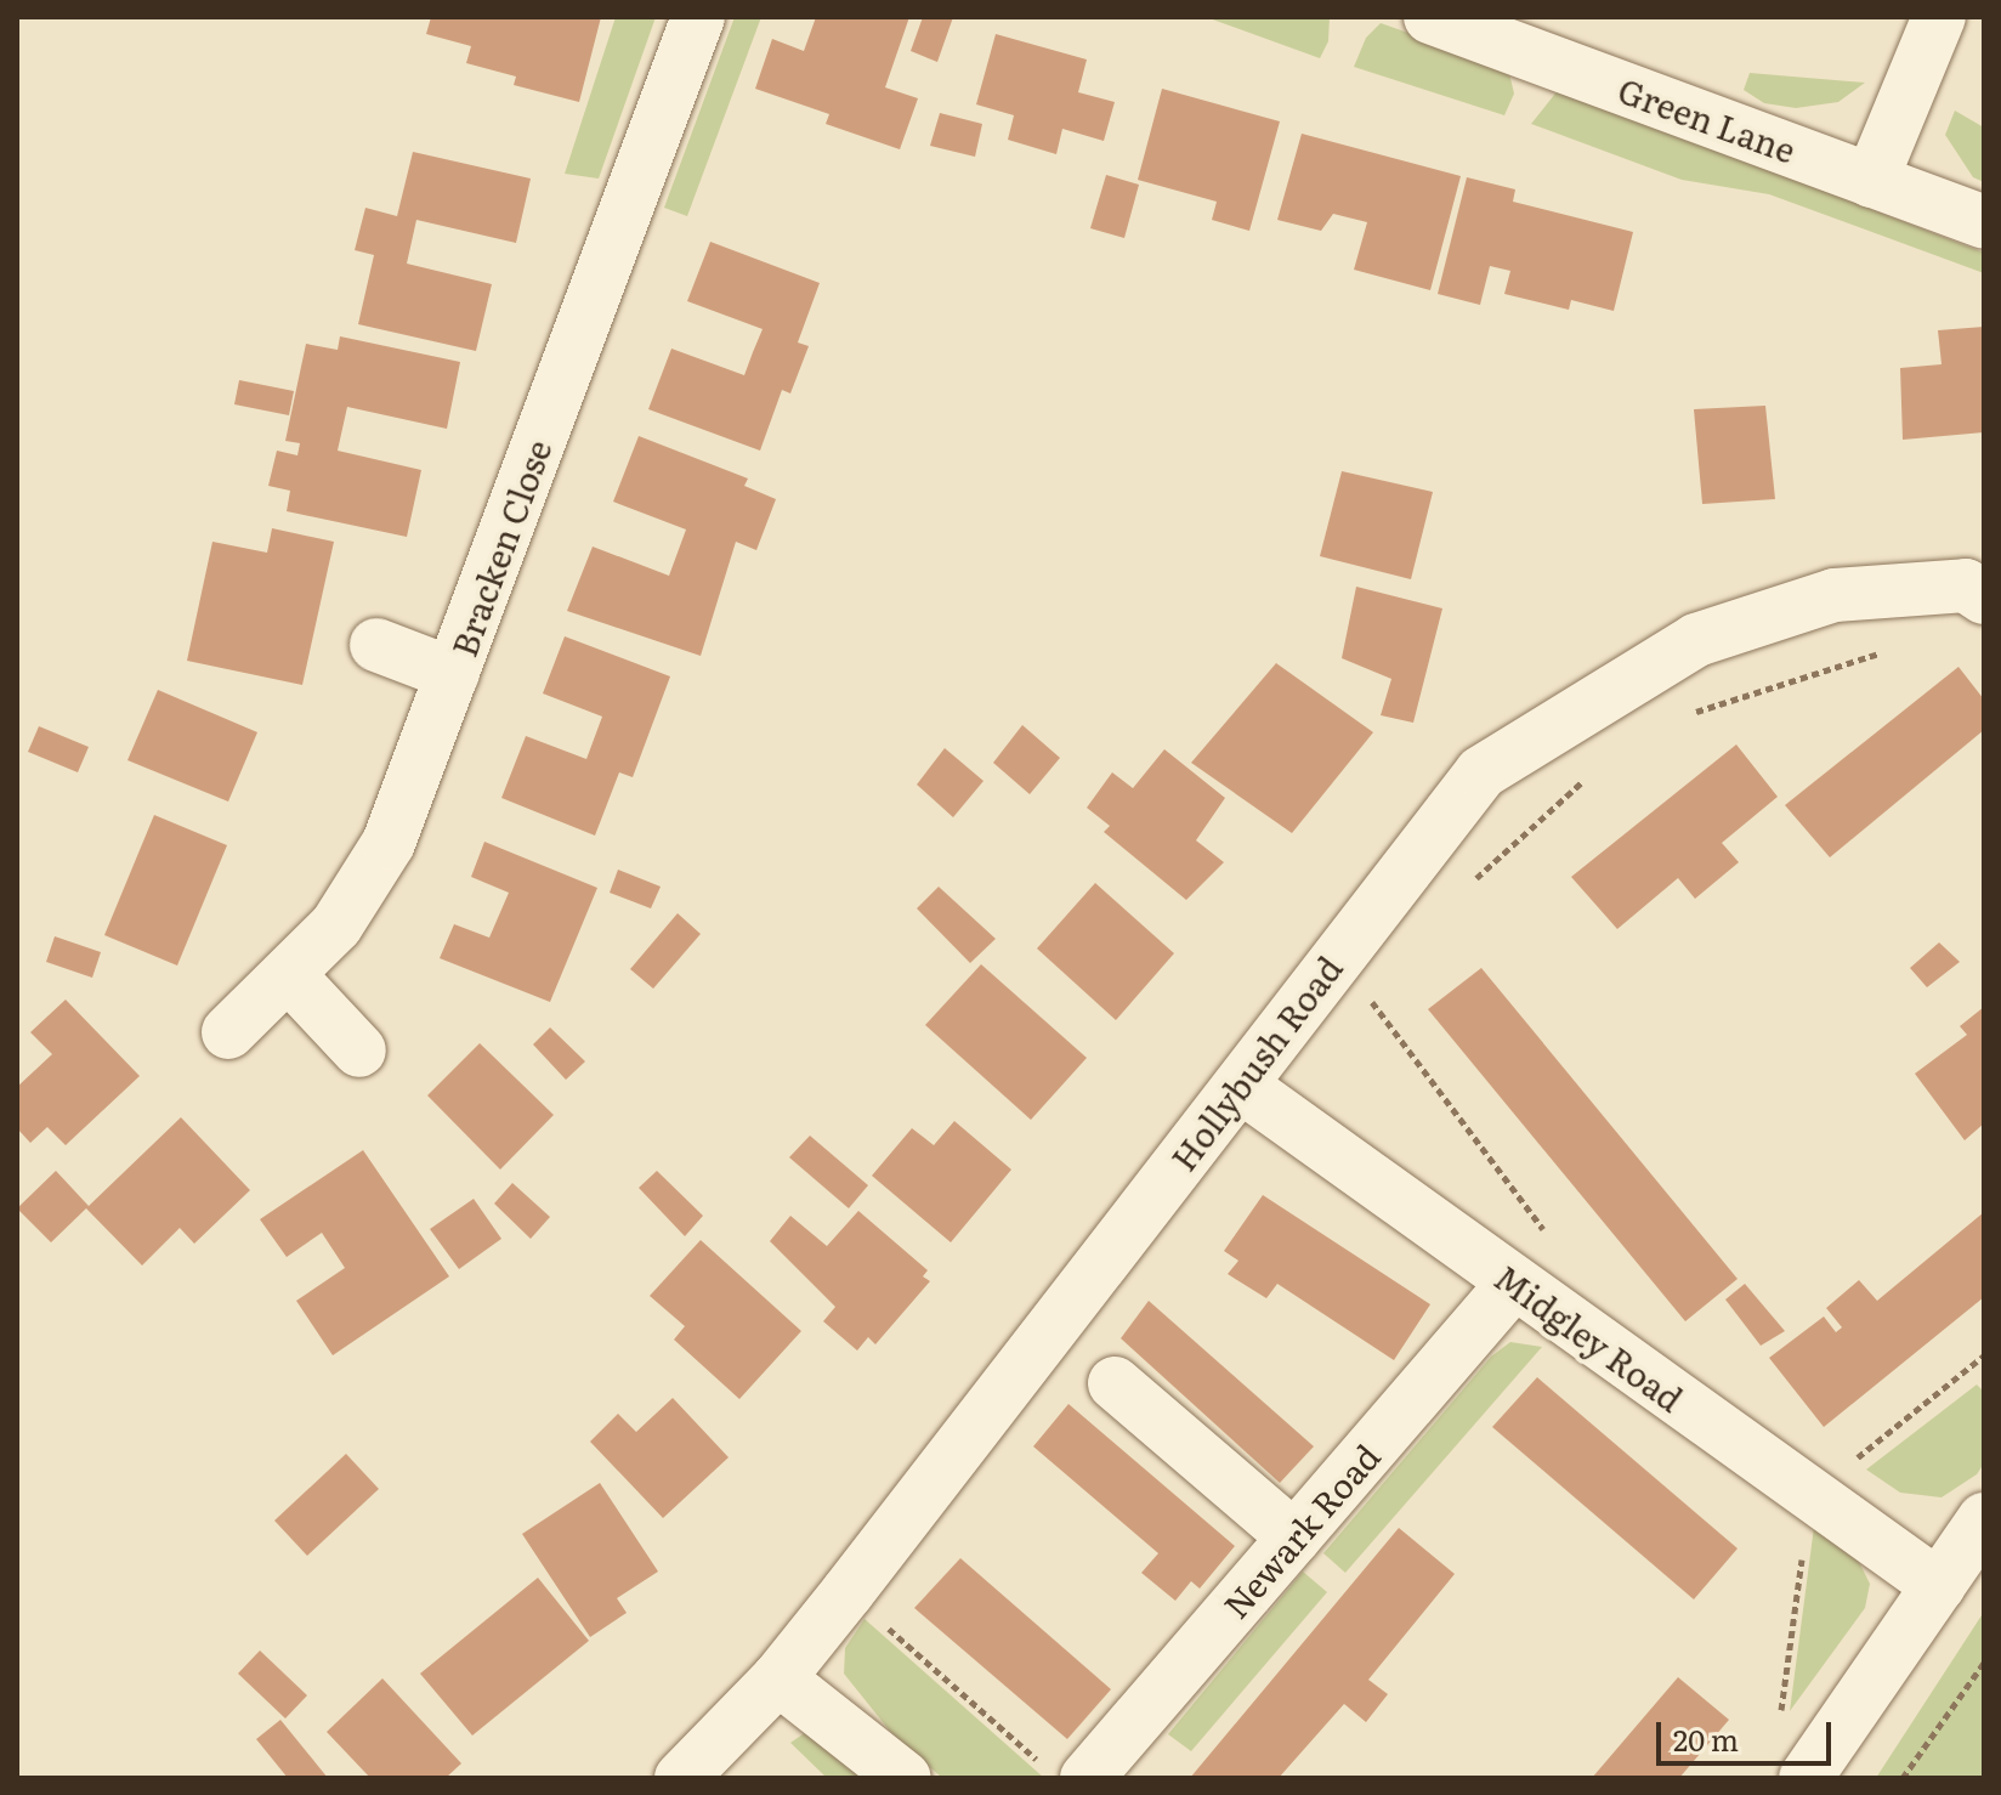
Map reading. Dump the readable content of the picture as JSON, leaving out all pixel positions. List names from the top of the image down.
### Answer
{
  "streets": {
    "street": [
      "Green Lane",
      "Bracken Close",
      "Hollybush Road",
      "Midgley Road",
      "Newark Road"
    ]
  },
  "crossings": [
    ["Hollybush Road", "Midgley Road"],
    ["Midgley Road", "Newark Road"]
  ],
  "scale_bar": "20 m"
}
